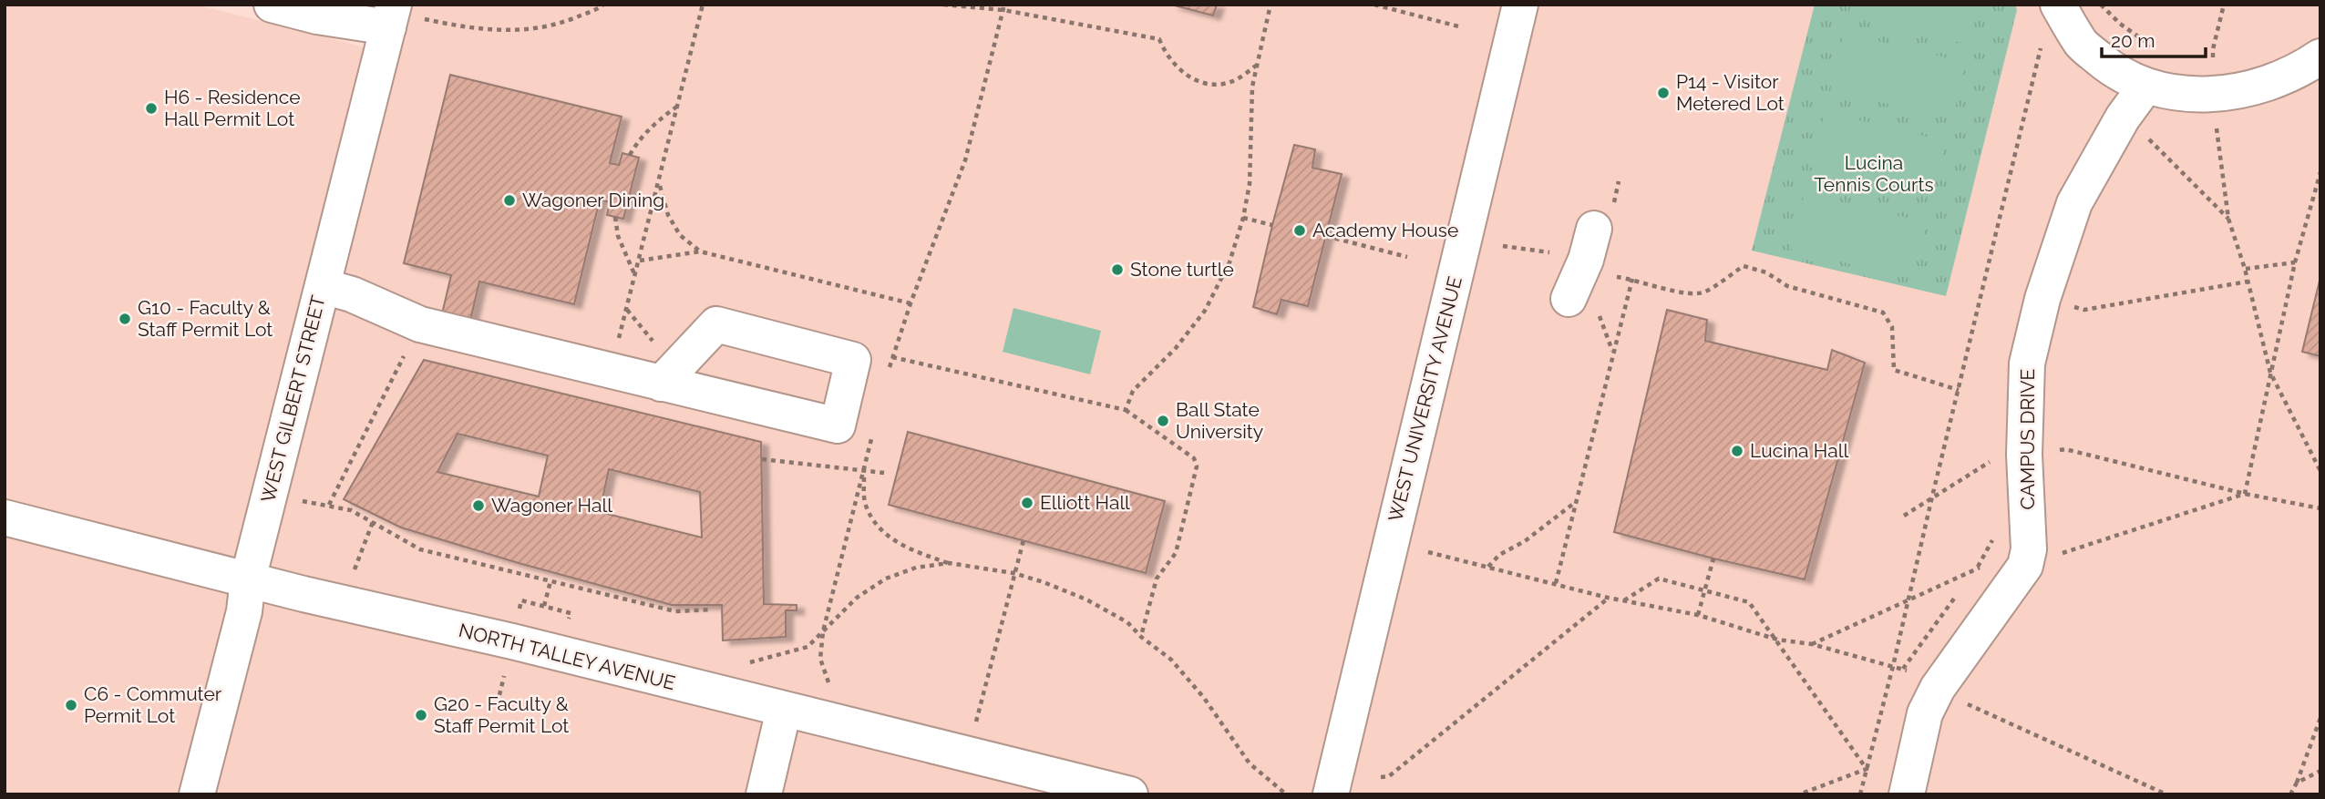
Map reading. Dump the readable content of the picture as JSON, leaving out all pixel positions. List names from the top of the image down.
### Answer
{
  "streets": {
    "street": [
      "WEST GILBERT STREET",
      "WEST UNIVERSITY AVENUE",
      "CAMPUS DRIVE",
      "NORTH TALLEY AVENUE"
    ]
  },
  "crossings": [
    ["WEST GILBERT STREET", "NORTH TALLEY AVENUE"]
  ],
  "parks": ["Lucina Tennis Courts"],
  "places": [
    "P14 - Visitor Metered Lot",
    "H6 - Residence Hall Permit Lot",
    "Wagoner Dining",
    "Academy House",
    "Stone turtle",
    "G10 - Faculty & Staff Permit Lot",
    "Ball State University",
    "Lucina Hall",
    "Elliott Hall",
    "Wagoner Hall",
    "C6 - Commuter Permit Lot",
    "G20 - Faculty & Staff Permit Lot"
  ],
  "scale_bar": "20 m"
}
